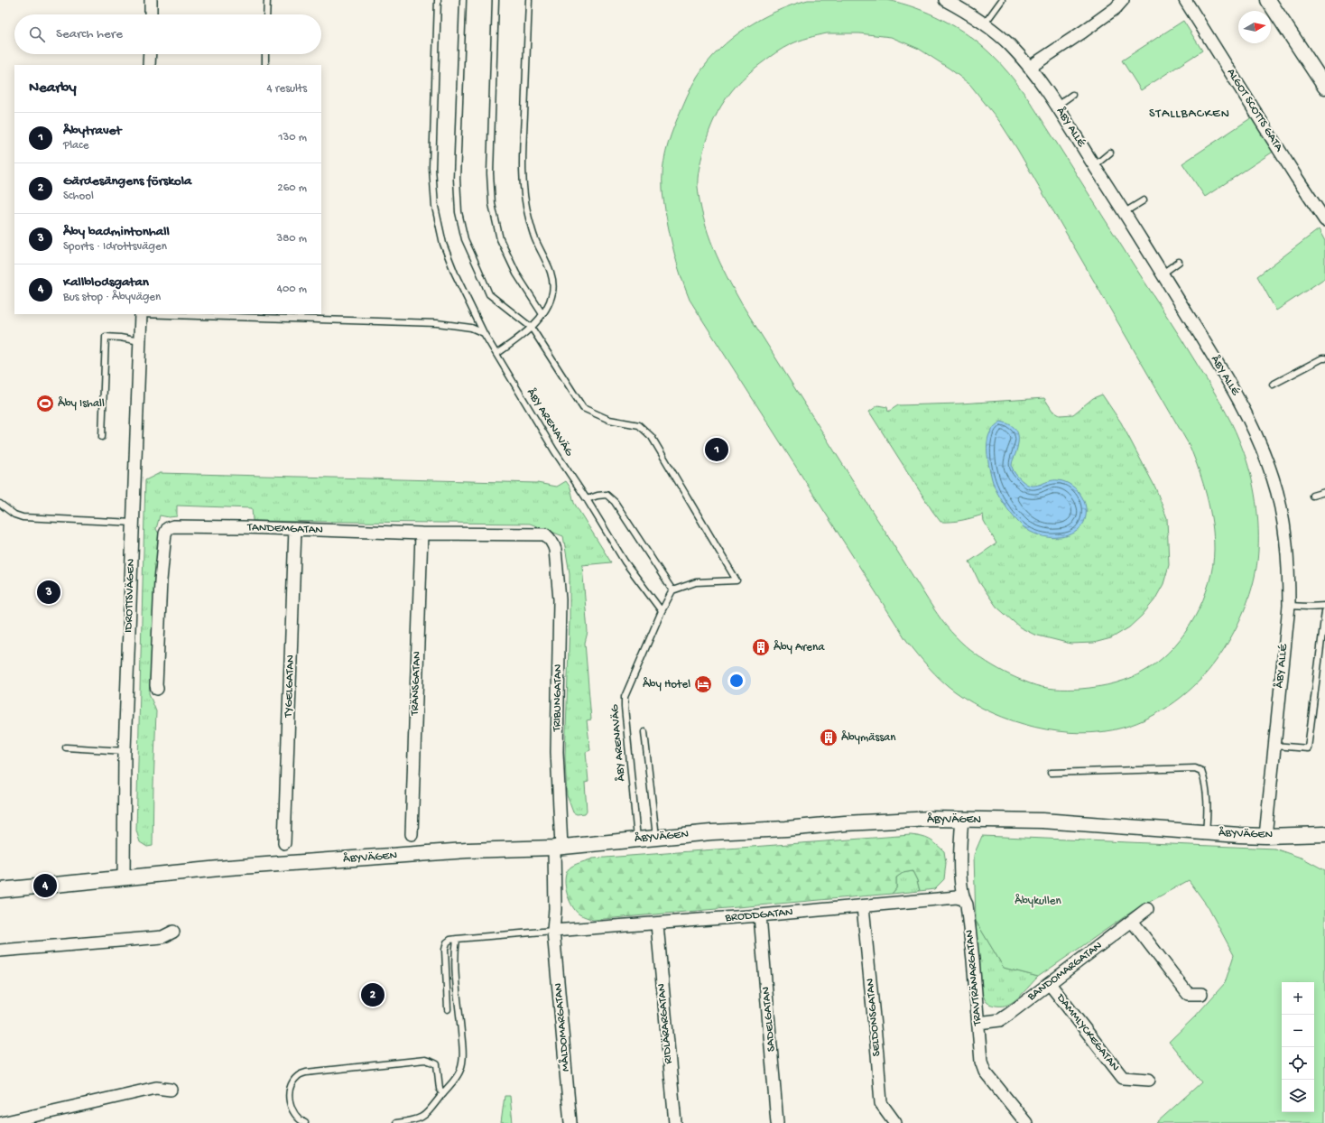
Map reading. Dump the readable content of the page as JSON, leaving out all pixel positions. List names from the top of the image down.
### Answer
{
  "streets": {
    "street": [
      "ALGOT SCOTTS GATA",
      "ÅBY ALLÉ",
      "TANDEMGATAN",
      "IDROTTSVÄGEN",
      "TRÄNSGATAN",
      "TYGELGATAN",
      "TRIBUNGATAN",
      "ÅBYVÄGEN",
      "BRODDGATAN",
      "BANDOMARGATAN",
      "TRAVTRÄNARGATAN",
      "SELDONSGATAN",
      "SADELGATAN",
      "RIDLÄRARGATAN",
      "MÅLDOMARGATAN",
      "DAMMLYCKEGATAN"
    ],
    "lane": ["ÅBY ARENAVÄG"]
  },
  "crossings": [
    ["ÅBY ALLÉ", "ÅBYVÄGEN"],
    ["ÅBY ARENAVÄG", "ÅBYVÄGEN"],
    ["TANDEMGATAN", "TRÄNSGATAN"],
    ["TANDEMGATAN", "TYGELGATAN"],
    ["TANDEMGATAN", "TRIBUNGATAN"],
    ["IDROTTSVÄGEN", "ÅBYVÄGEN"],
    ["TRIBUNGATAN", "ÅBYVÄGEN"],
    ["TRIBUNGATAN", "MÅLDOMARGATAN"],
    ["ÅBYVÄGEN", "TRAVTRÄNARGATAN"],
    ["ÅBYVÄGEN", "MÅLDOMARGATAN"],
    ["BRODDGATAN", "TRAVTRÄNARGATAN"],
    ["BRODDGATAN", "SELDONSGATAN"],
    ["BRODDGATAN", "SADELGATAN"],
    ["BRODDGATAN", "RIDLÄRARGATAN"],
    ["BRODDGATAN", "MÅLDOMARGATAN"],
    ["BANDOMARGATAN", "TRAVTRÄNARGATAN"],
    ["BANDOMARGATAN", "DAMMLYCKEGATAN"]
  ],
  "districts": ["STALLBACKEN"],
  "parks": ["Åbykullen"],
  "places": {
    "sports": ["Åby Ishall"],
    "building": ["Åby Arena", "Åbymässan"],
    "hotel": ["Åby Hotel"]
  },
  "north": "right",
  "page": {
    "search": "Search here",
    "heading": ["Nearby", "4 results"],
    "list": [
      {
        "mark": "1",
        "name": "Åbytravet",
        "note": "Place",
        "value": "130 m"
      },
      {
        "mark": "2",
        "name": "Gärdesängens förskola",
        "note": "School",
        "value": "260 m"
      },
      {
        "mark": "3",
        "name": "Åby badmintonhall",
        "note": "Sports · Idrottsvägen",
        "value": "380 m"
      },
      {
        "mark": "4",
        "name": "Kallblodsgatan",
        "note": "Bus stop · Åbyvägen",
        "value": "400 m"
      }
    ],
    "pins": [
      "1",
      "3",
      "4",
      "2"
    ],
    "map_buttons": ["+", "−"]
  }
}
